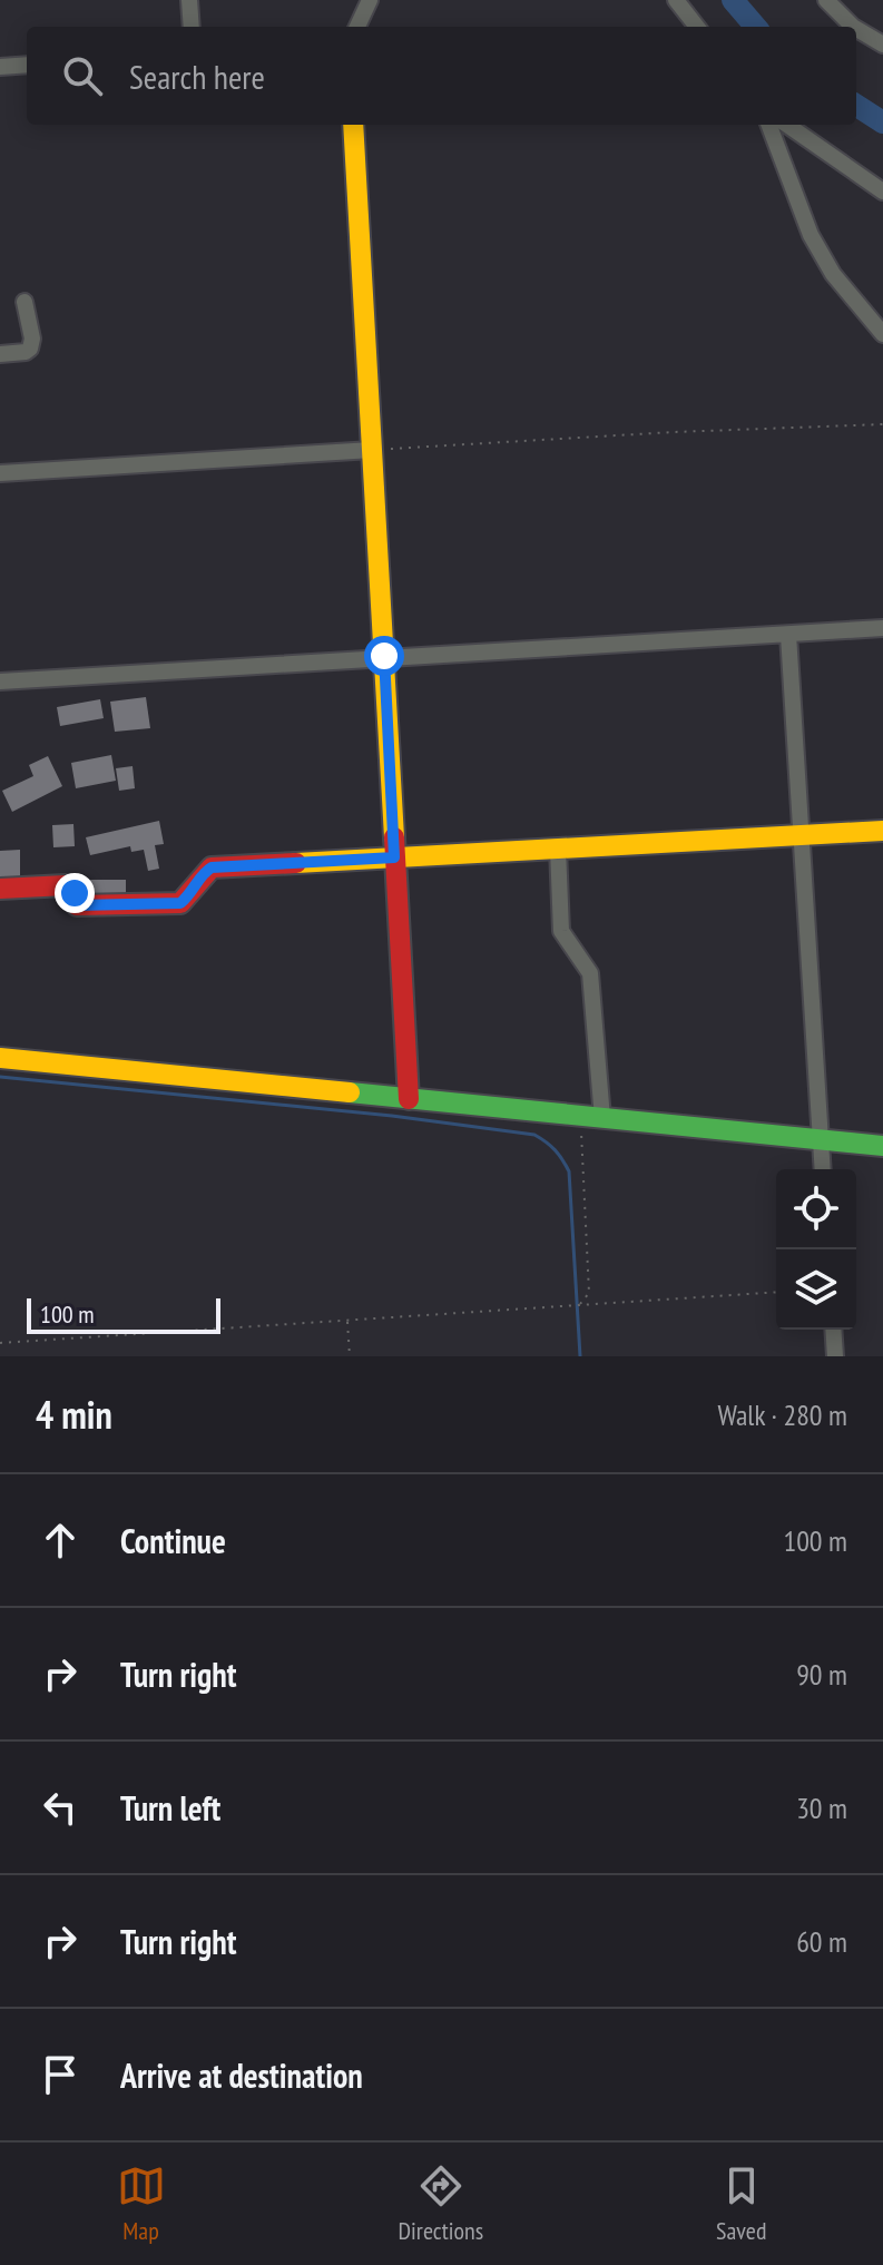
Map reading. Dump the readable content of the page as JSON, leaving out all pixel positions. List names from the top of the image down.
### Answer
{
  "scale_bar": "100 m",
  "page": {
    "search": "Search here",
    "scale": "100 m",
    "heading": ["4 min", "Walk · 280 m"],
    "list": [
      ["Continue", "100 m"],
      ["Turn right", "90 m"],
      ["Turn left", "30 m"],
      ["Turn right", "60 m"],
      "Arrive at destination"
    ],
    "nav": ["Map", "Directions", "Saved"]
  }
}
